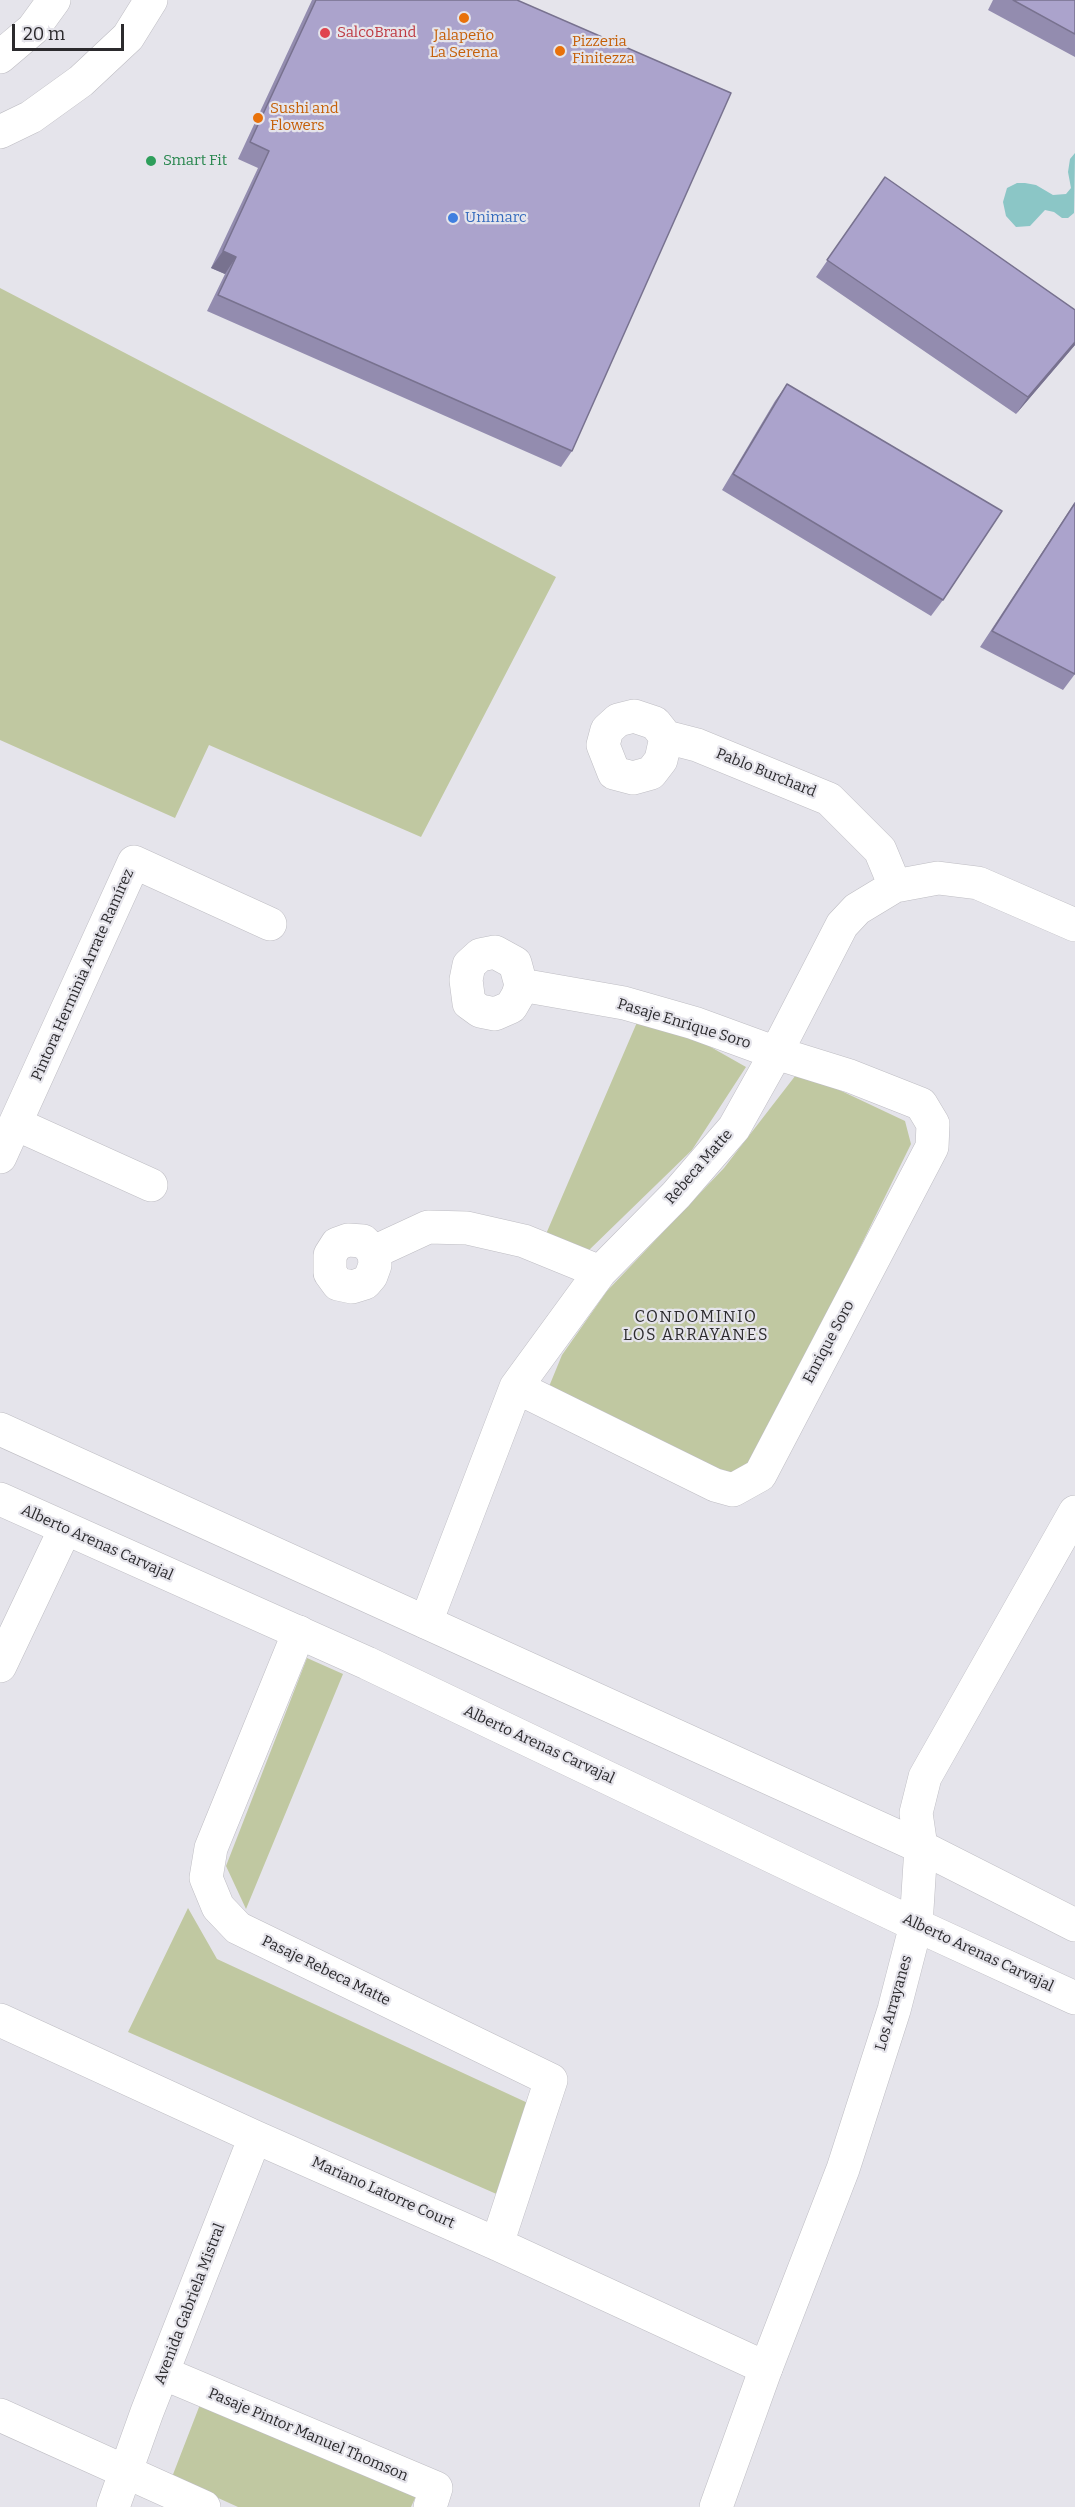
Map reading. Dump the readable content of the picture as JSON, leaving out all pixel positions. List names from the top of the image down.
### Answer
{
  "streets": {
    "street": [
      "Pablo Burchard",
      "Pintora Herminia Arrate Ramírez",
      "Pasaje Enrique Soro",
      "Rebeca Matte",
      "Enrique Soro",
      "Alberto Arenas Carvajal",
      "Pasaje Rebeca Matte",
      "Los Arrayanes",
      "Mariano Latorre Court",
      "Avenida Gabriela Mistral",
      "Pasaje Pintor Manuel Thomson"
    ]
  },
  "crossings": [
    ["Pablo Burchard", "Rebeca Matte"],
    ["Pasaje Enrique Soro", "Rebeca Matte"],
    ["Pasaje Enrique Soro", "Enrique Soro"],
    ["Rebeca Matte", "Enrique Soro"],
    ["Alberto Arenas Carvajal", "Pasaje Rebeca Matte"],
    ["Alberto Arenas Carvajal", "Los Arrayanes"],
    ["Pasaje Rebeca Matte", "Mariano Latorre Court"],
    ["Los Arrayanes", "Mariano Latorre Court"],
    ["Mariano Latorre Court", "Avenida Gabriela Mistral"],
    ["Avenida Gabriela Mistral", "Pasaje Pintor Manuel Thomson"]
  ],
  "districts": ["CONDOMINIO LOS ARRAYANES"],
  "places": [
    "Jalapeño La Serena",
    "SalcoBrand",
    "Pizzeria Finitezza",
    "Sushi and Flowers",
    "Smart Fit",
    "Unimarc"
  ],
  "scale_bar": "20 m"
}
